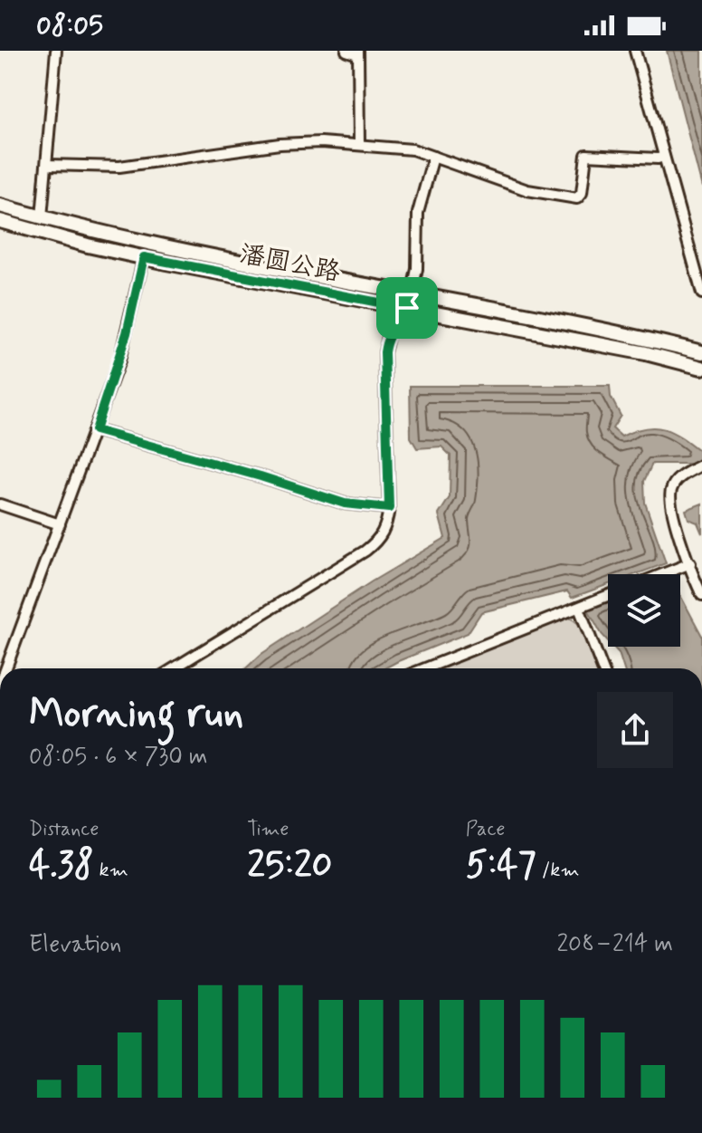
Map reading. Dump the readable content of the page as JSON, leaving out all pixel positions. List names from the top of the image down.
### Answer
{
  "streets": {
    "main road": ["潘圆公路"]
  },
  "page": {
    "status": "08:05",
    "heading": ["Morning run", "08:05 · 6 × 730 m"],
    "stats": [
      ["Distance", "4.38 km"],
      ["Time", "25:20"],
      ["Pace", "5:47 /km"]
    ],
    "chart": ["Elevation", "208–214 m"]
  }
}
